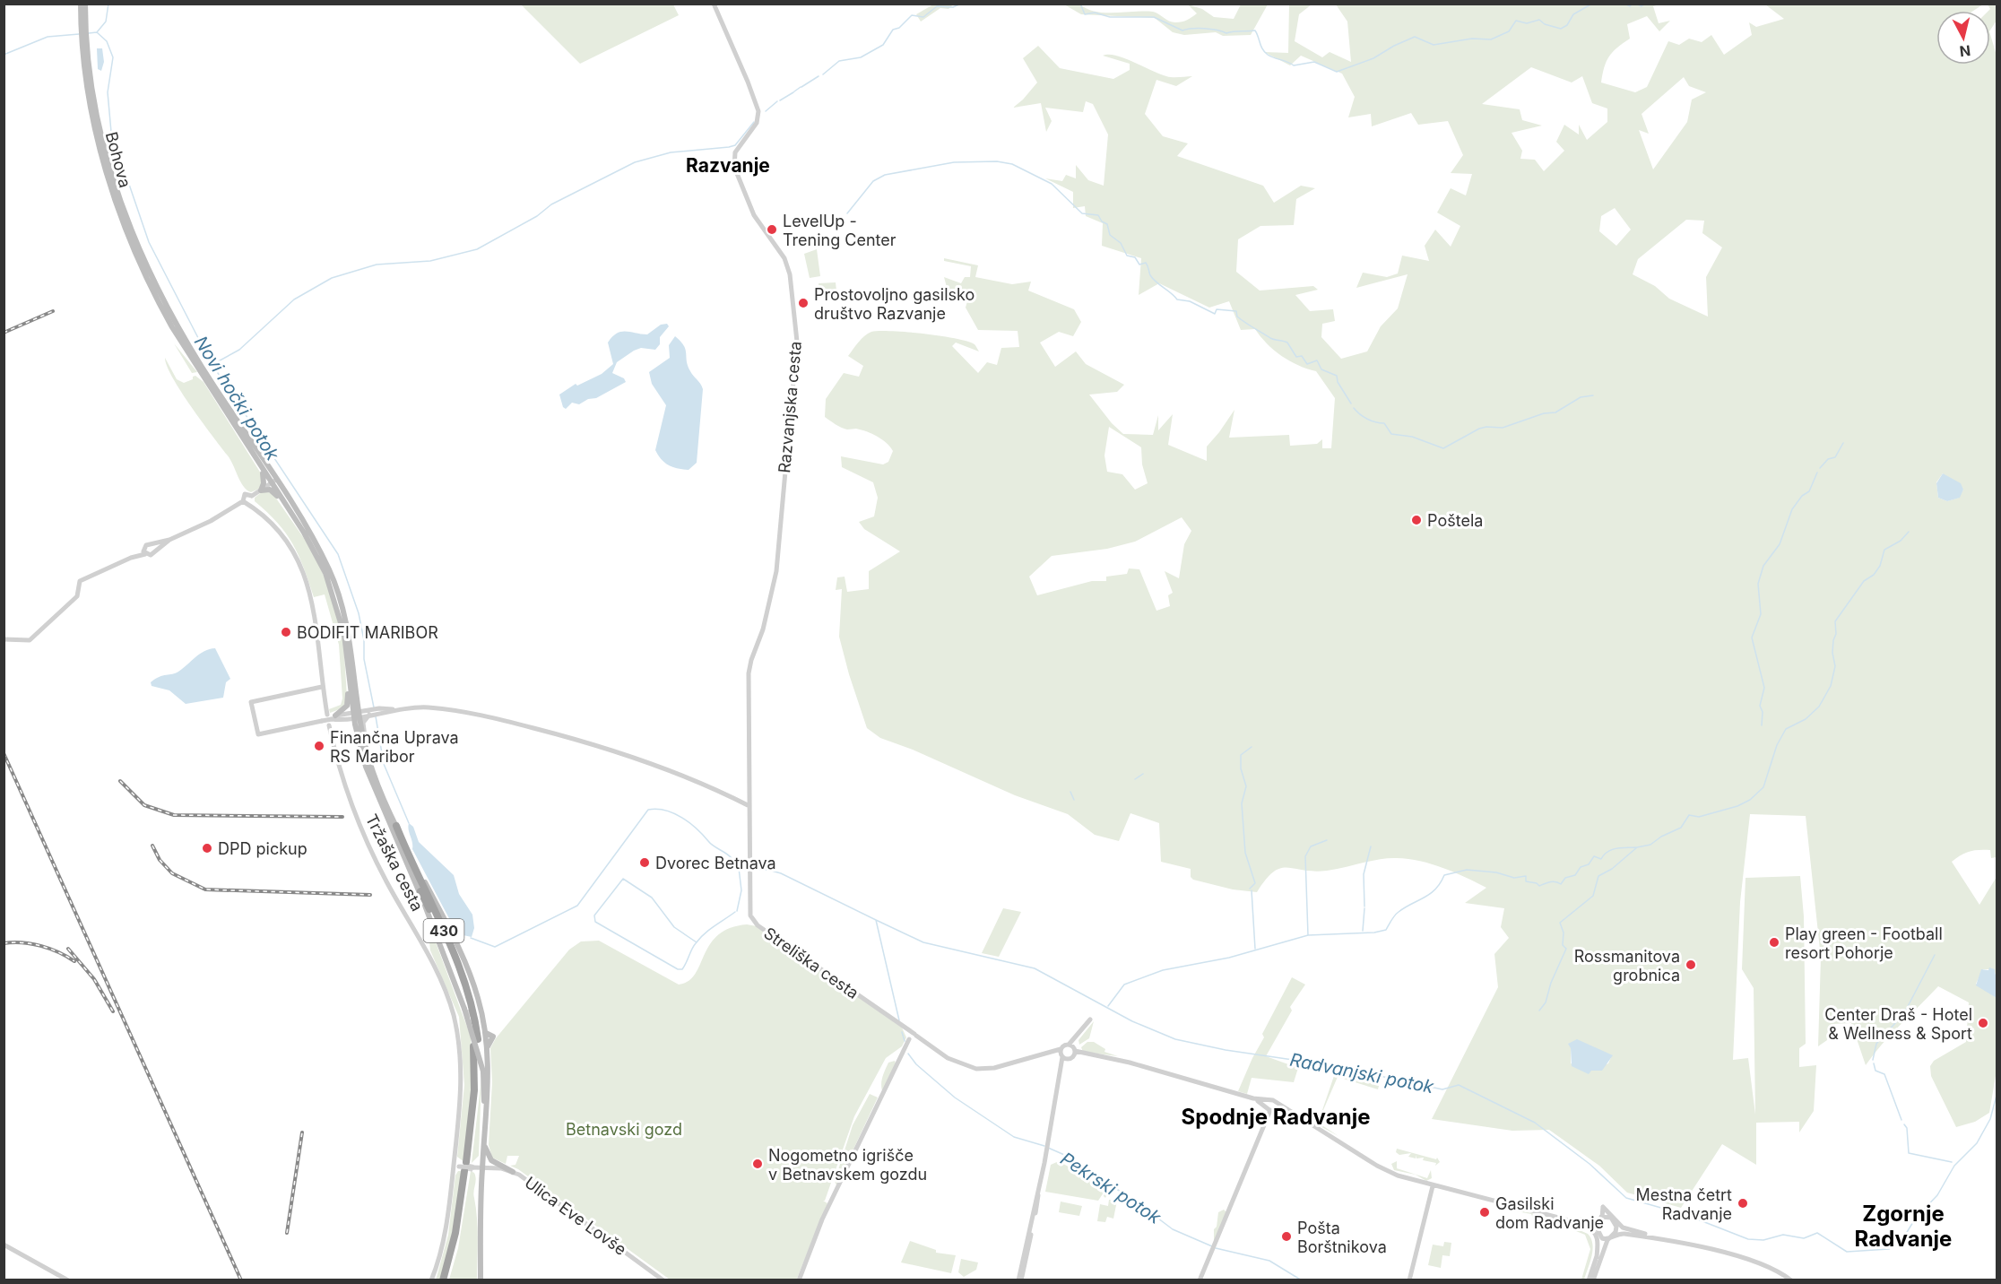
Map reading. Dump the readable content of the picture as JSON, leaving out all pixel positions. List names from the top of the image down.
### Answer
{
  "streets": {
    "highway": ["430"],
    "main road": ["Bohova", "Tržaška cesta"],
    "street": ["Razvanjska cesta", "Streliška cesta", "Ulica Eve Lovše"]
  },
  "crossings": [
    ["Bohova", "Tržaška cesta"],
    ["Razvanjska cesta", "Streliška cesta"],
    ["Tržaška cesta", "430"]
  ],
  "districts": ["Razvanje", "Spodnje Radvanje", "Zgornje Radvanje"],
  "water": ["Novi hočki potok", "Radvanjski potok", "Pekrski potok"],
  "parks": ["Betnavski gozd"],
  "places": [
    "LevelUp - Trening Center",
    "Prostovoljno gasilsko društvo Razvanje",
    "Poštela",
    "BODIFIT MARIBOR",
    "Finančna Uprava RS Maribor",
    "DPD pickup",
    "Dvorec Betnava",
    "Play green - Football resort Pohorje",
    "Rossmanitova grobnica",
    "Center Draš - Hotel & Wellness & Sport",
    "Nogometno igrišče v Betnavskem gozdu",
    "Mestna četrt Radvanje",
    "Gasilski dom Radvanje",
    "Pošta Borštnikova"
  ],
  "north": "bottom"
}
